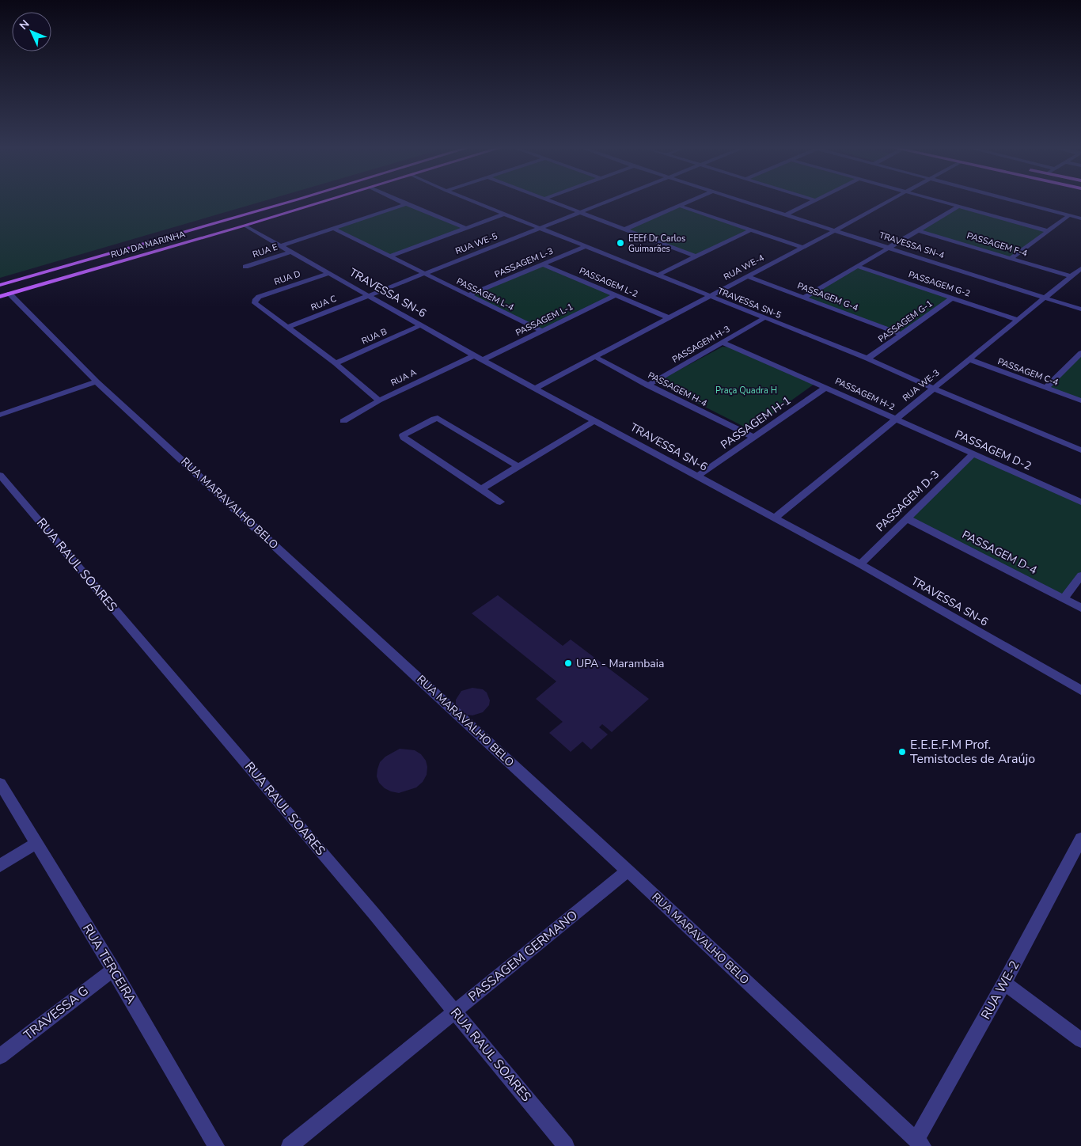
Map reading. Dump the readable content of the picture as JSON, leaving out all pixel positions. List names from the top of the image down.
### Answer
{
  "streets": {
    "main road": ["RUA DA MARINHA"],
    "street": [
      "RUA WE-5",
      "PASSAGEM F-4",
      "TRAVESSA SN-4",
      "RUA E",
      "PASSAGEM L-3",
      "RUA WE-4",
      "RUA D",
      "PASSAGEM L-2",
      "PASSAGEM G-2",
      "TRAVESSA SN-6",
      "PASSAGEM L-4",
      "PASSAGEM G-4",
      "RUA C",
      "TRAVESSA SN-5",
      "PASSAGEM L-1",
      "PASSAGEM G-1",
      "RUA B",
      "PASSAGEM H-3",
      "PASSAGEM C-4",
      "RUA A",
      "RUA WE-3",
      "PASSAGEM H-4",
      "PASSAGEM H-2",
      "PASSAGEM H-1",
      "PASSAGEM D-2",
      "PASSAGEM D-3",
      "RUA MARAVALHO BELO",
      "PASSAGEM D-4",
      "RUA RAUL SOARES",
      "PASSAGEM GERMANO",
      "RUA TERCEIRA",
      "RUA WE-2",
      "TRAVESSA G"
    ]
  },
  "crossings": [
    ["RUA WE-5", "TRAVESSA SN-6"],
    ["RUA WE-5", "PASSAGEM L-4"],
    ["RUA WE-5", "RUA C"],
    ["RUA WE-5", "TRAVESSA SN-5"],
    ["RUA DA MARINHA", "TRAVESSA SN-6"],
    ["RUA DA MARINHA", "RUA MARAVALHO BELO"],
    ["PASSAGEM F-4", "RUA WE-3"],
    ["TRAVESSA SN-4", "RUA WE-4"],
    ["TRAVESSA SN-4", "RUA WE-3"],
    ["RUA E", "TRAVESSA SN-6"],
    ["PASSAGEM L-3", "PASSAGEM L-2"],
    ["PASSAGEM L-3", "PASSAGEM L-4"],
    ["PASSAGEM L-3", "TRAVESSA SN-5"],
    ["RUA WE-4", "PASSAGEM L-2"],
    ["RUA WE-4", "TRAVESSA SN-6"],
    ["RUA WE-4", "PASSAGEM G-4"],
    ["RUA WE-4", "TRAVESSA SN-5"],
    ["RUA WE-4", "PASSAGEM H-4"],
    ["RUA D", "TRAVESSA SN-6"],
    ["RUA D", "RUA C"],
    ["PASSAGEM L-2", "PASSAGEM L-1"],
    ["PASSAGEM G-2", "PASSAGEM G-1"],
    ["PASSAGEM G-2", "RUA WE-3"],
    ["TRAVESSA SN-6", "RUA C"],
    ["TRAVESSA SN-6", "PASSAGEM L-1"],
    ["TRAVESSA SN-6", "RUA B"],
    ["TRAVESSA SN-6", "RUA A"],
    ["TRAVESSA SN-6", "RUA WE-3"],
    ["TRAVESSA SN-6", "PASSAGEM H-1"],
    ["TRAVESSA SN-6", "PASSAGEM D-3"],
    ["PASSAGEM L-4", "PASSAGEM L-1"],
    ["PASSAGEM G-4", "PASSAGEM G-1"],
    ["TRAVESSA SN-5", "PASSAGEM G-1"],
    ["TRAVESSA SN-5", "PASSAGEM H-3"],
    ["TRAVESSA SN-5", "RUA WE-3"],
    ["PASSAGEM H-3", "PASSAGEM H-4"],
    ["PASSAGEM H-3", "PASSAGEM H-2"],
    ["PASSAGEM C-4", "RUA WE-3"],
    ["RUA WE-3", "PASSAGEM H-2"],
    ["RUA WE-3", "PASSAGEM D-2"],
    ["PASSAGEM H-4", "PASSAGEM H-1"],
    ["PASSAGEM H-2", "PASSAGEM H-1"],
    ["PASSAGEM H-2", "PASSAGEM D-2"],
    ["PASSAGEM D-2", "PASSAGEM D-3"],
    ["PASSAGEM D-3", "PASSAGEM D-4"],
    ["RUA MARAVALHO BELO", "PASSAGEM GERMANO"],
    ["RUA MARAVALHO BELO", "RUA WE-2"],
    ["RUA RAUL SOARES", "PASSAGEM GERMANO"],
    ["RUA TERCEIRA", "TRAVESSA G"]
  ],
  "parks": ["Praça Quadra H"],
  "places": ["EEEf Dr Carlos Guimarães", "UPA - Marambaia", "E.E.E.F.M Prof. Temistocles de Araújo"],
  "north": "top left"
}
